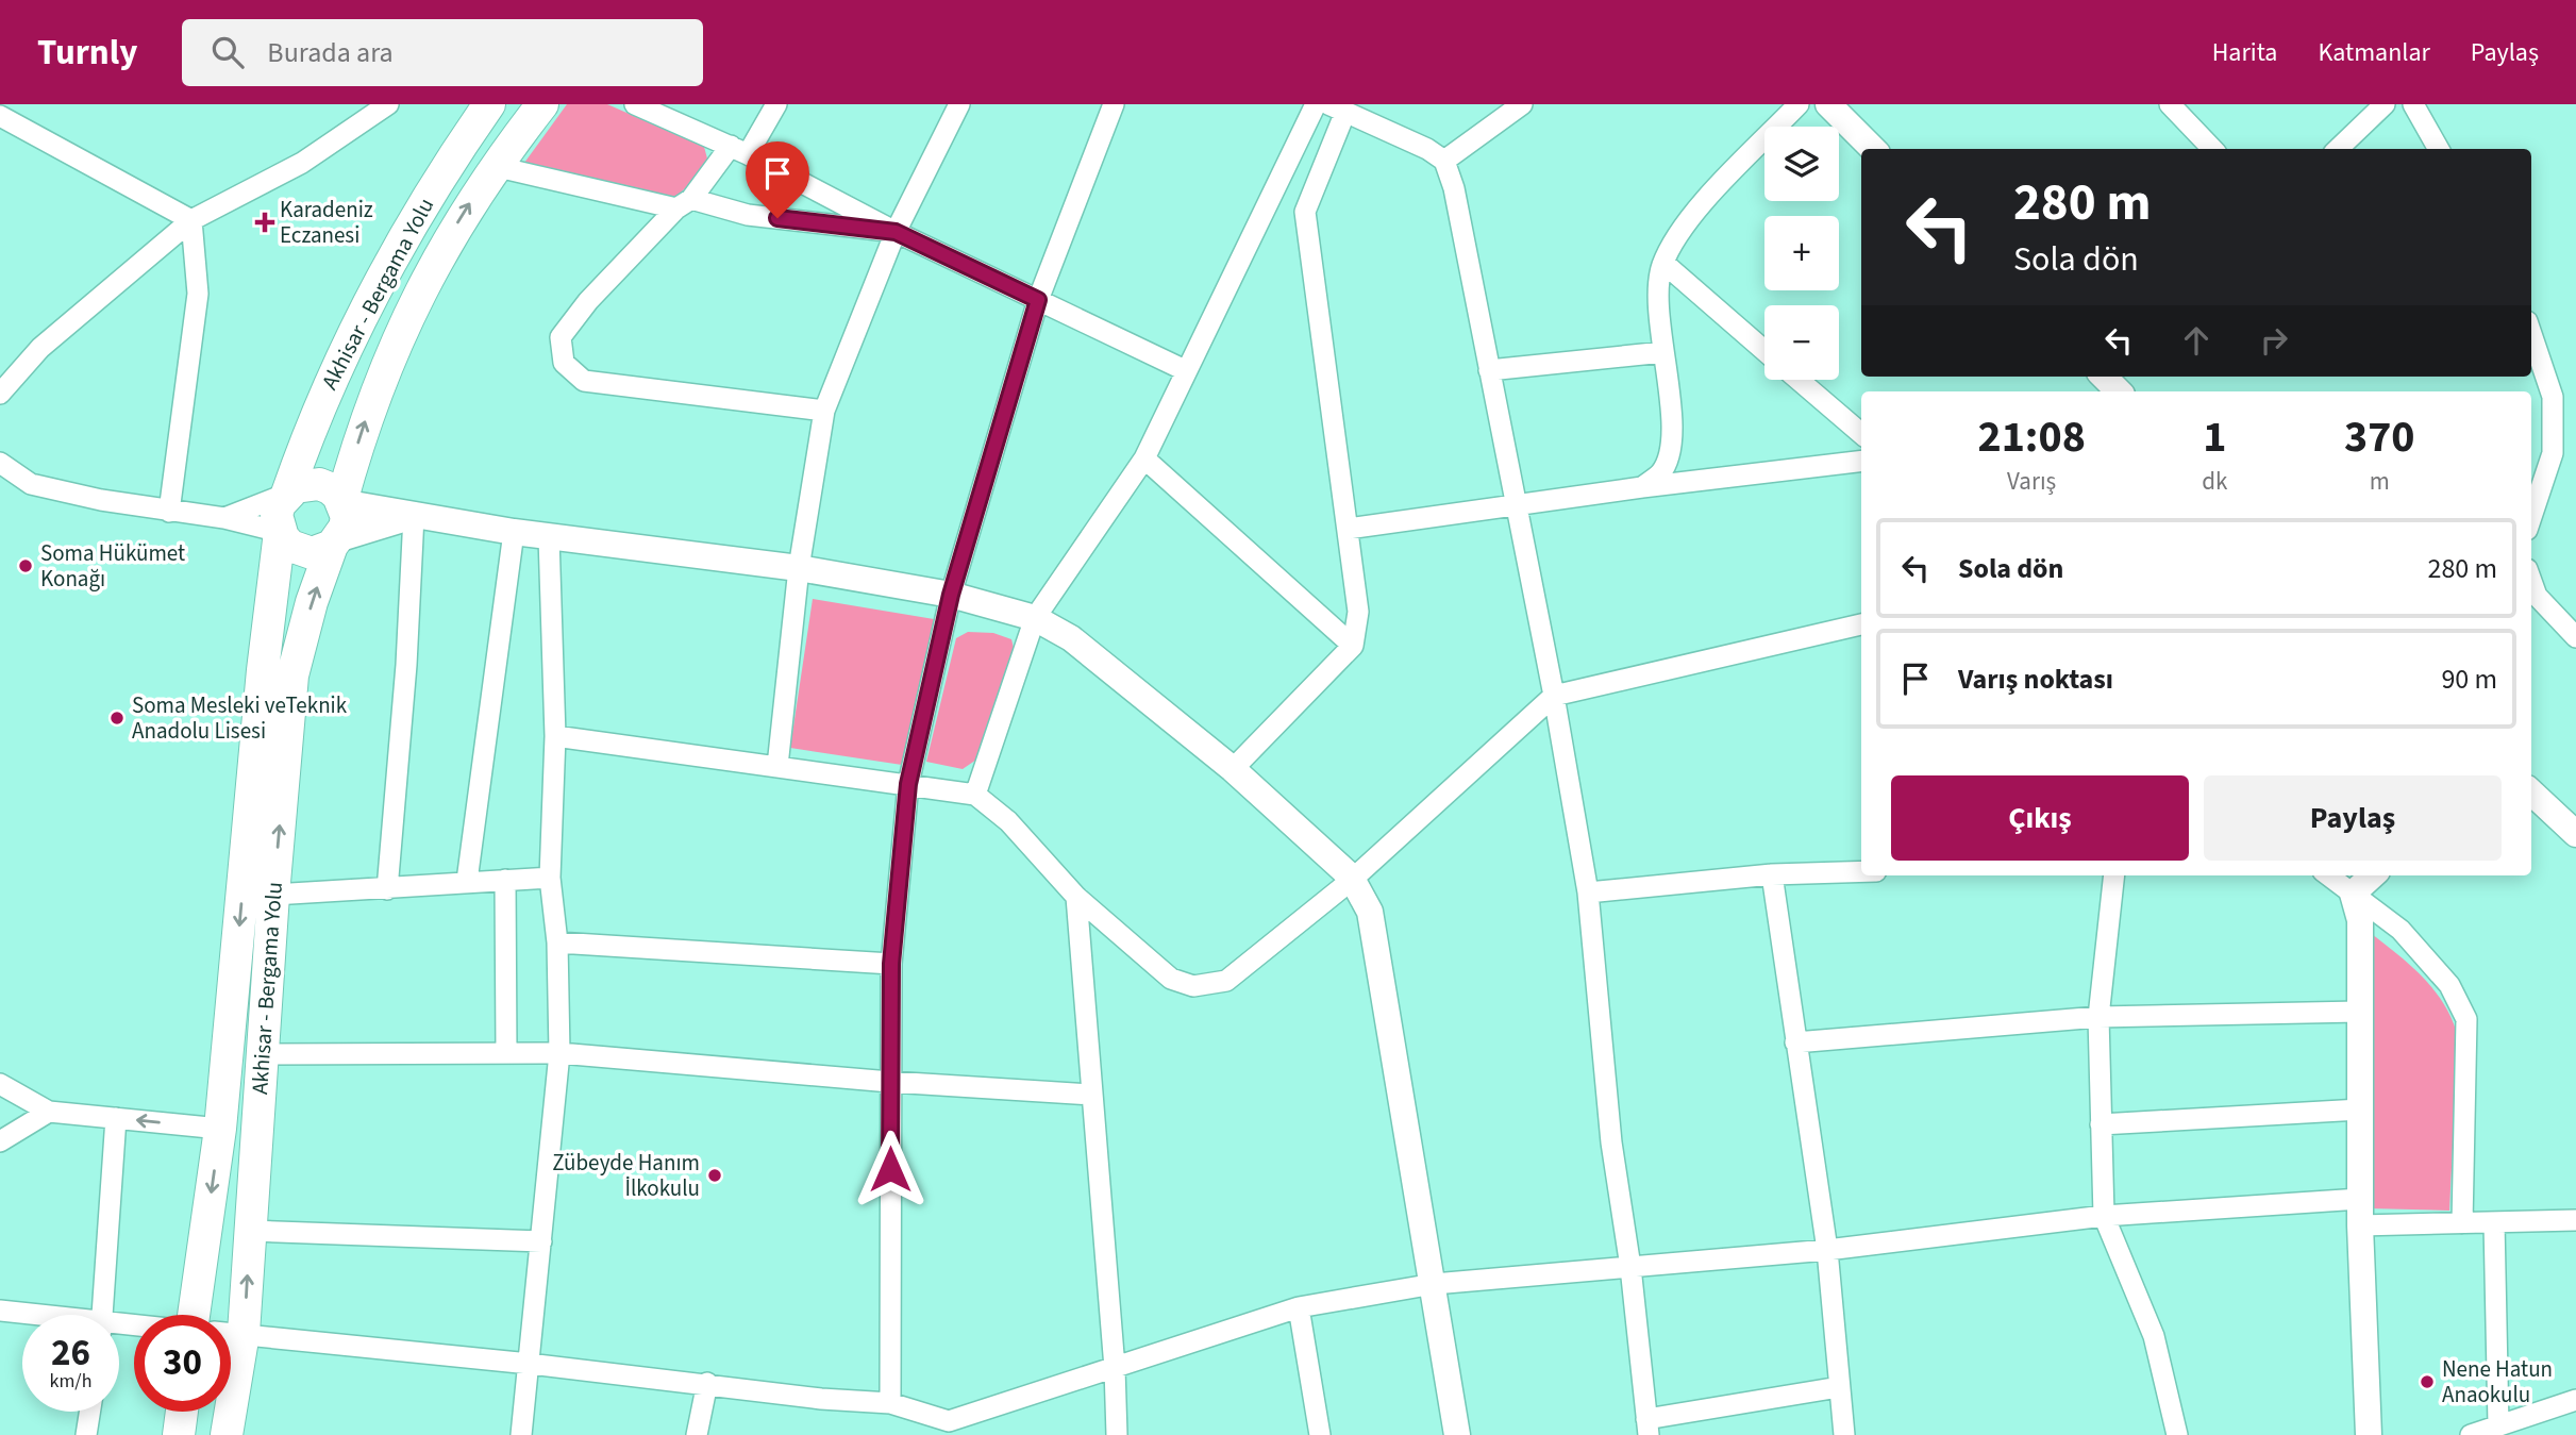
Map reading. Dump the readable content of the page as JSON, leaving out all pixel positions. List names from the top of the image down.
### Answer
{
  "streets": {
    "main road": ["Akhisar - Bergama Yolu"]
  },
  "places": {
    "health": ["Karadeniz Eczanesi"],
    "other": [
      "Soma Hükümet Konağı",
      "Soma Mesleki veTeknik Anadolu Lisesi",
      "Zübeyde Hanım İlkokulu",
      "Nene Hatun Anaokulu"
    ]
  },
  "page": {
    "header": "Turnly",
    "search": "Burada ara",
    "nav": ["Harita", "Katmanlar", "Paylaş"],
    "map_buttons": ["+", "−"],
    "turn": ["280 m", "Sola dön"],
    "eta": [
      "21:08",
      "Varış",
      "1",
      "dk",
      "370",
      "m"
    ],
    "list": [
      {
        "name": "Sola dön",
        "value": "280 m"
      },
      {
        "name": "Varış noktası",
        "value": "90 m"
      }
    ],
    "buttons": ["Çıkış", "Paylaş"],
    "speed": "26 km/h",
    "limit": "30"
  }
}
